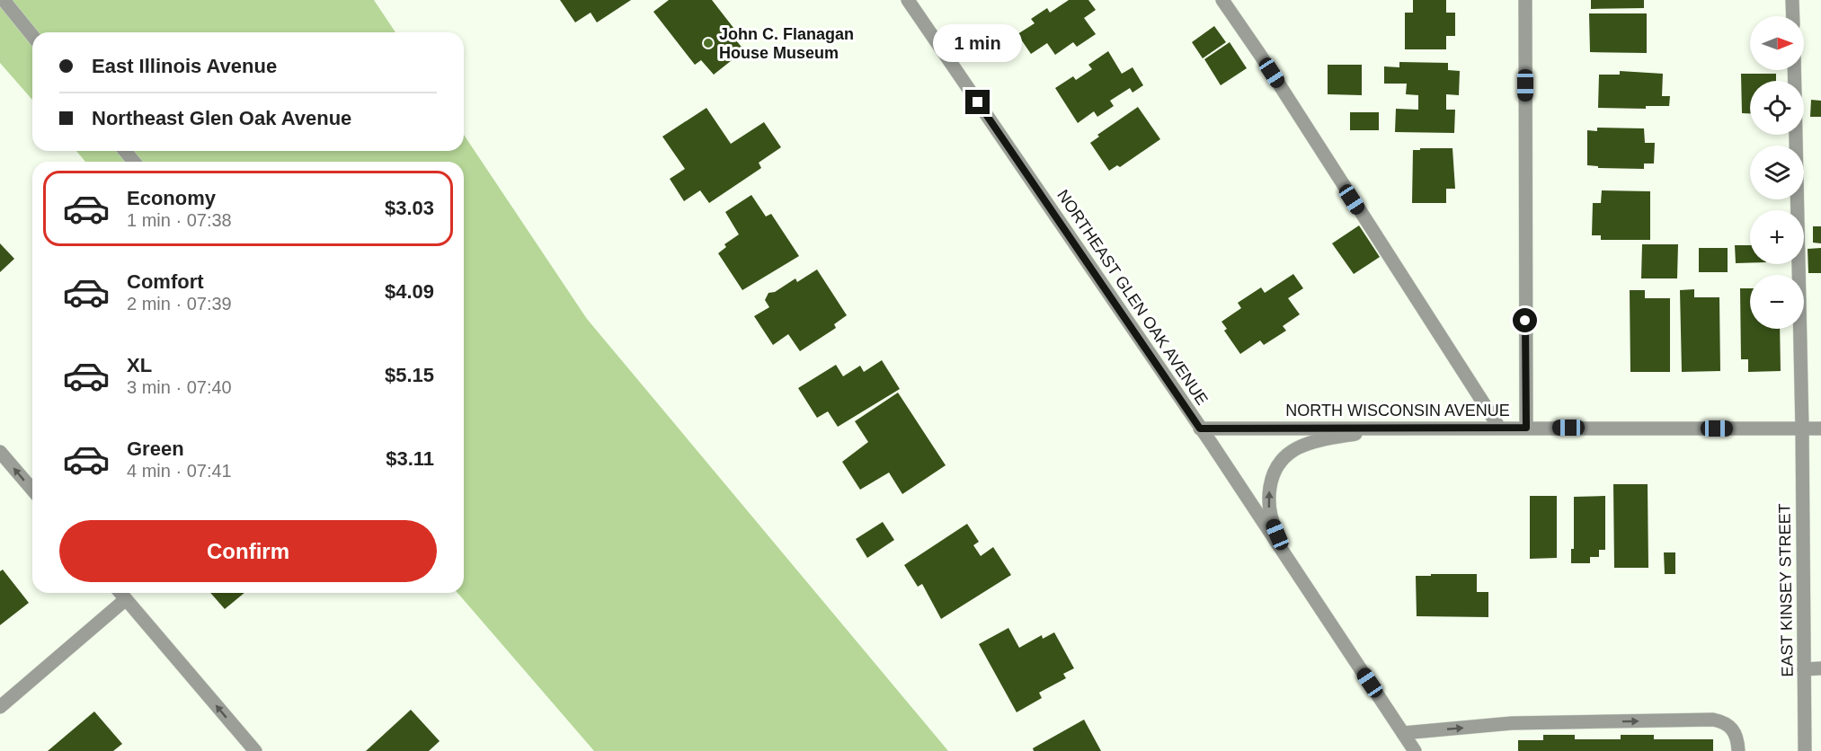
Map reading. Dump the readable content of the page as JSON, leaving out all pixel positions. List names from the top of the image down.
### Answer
{
  "streets": {
    "street": ["NORTHEAST GLEN OAK AVENUE", "NORTH WISCONSIN AVENUE", "EAST KINSEY STREET"]
  },
  "crossings": [
    ["NORTHEAST GLEN OAK AVENUE", "NORTH WISCONSIN AVENUE"],
    ["NORTH WISCONSIN AVENUE", "EAST KINSEY STREET"]
  ],
  "places": ["John C. Flanagan House Museum"],
  "north": "right",
  "page": {
    "map_buttons": ["+", "−"],
    "bubble": "1 min",
    "banner": ["East Illinois Avenue", "Northeast Glen Oak Avenue"],
    "list": [
      {
        "name": "Economy",
        "note": "1 min · 07:38",
        "value": "$3.03"
      },
      {
        "name": "Comfort",
        "note": "2 min · 07:39",
        "value": "$4.09"
      },
      {
        "name": "XL",
        "note": "3 min · 07:40",
        "value": "$5.15"
      },
      {
        "name": "Green",
        "note": "4 min · 07:41",
        "value": "$3.11"
      }
    ],
    "buttons": "Confirm"
  }
}
